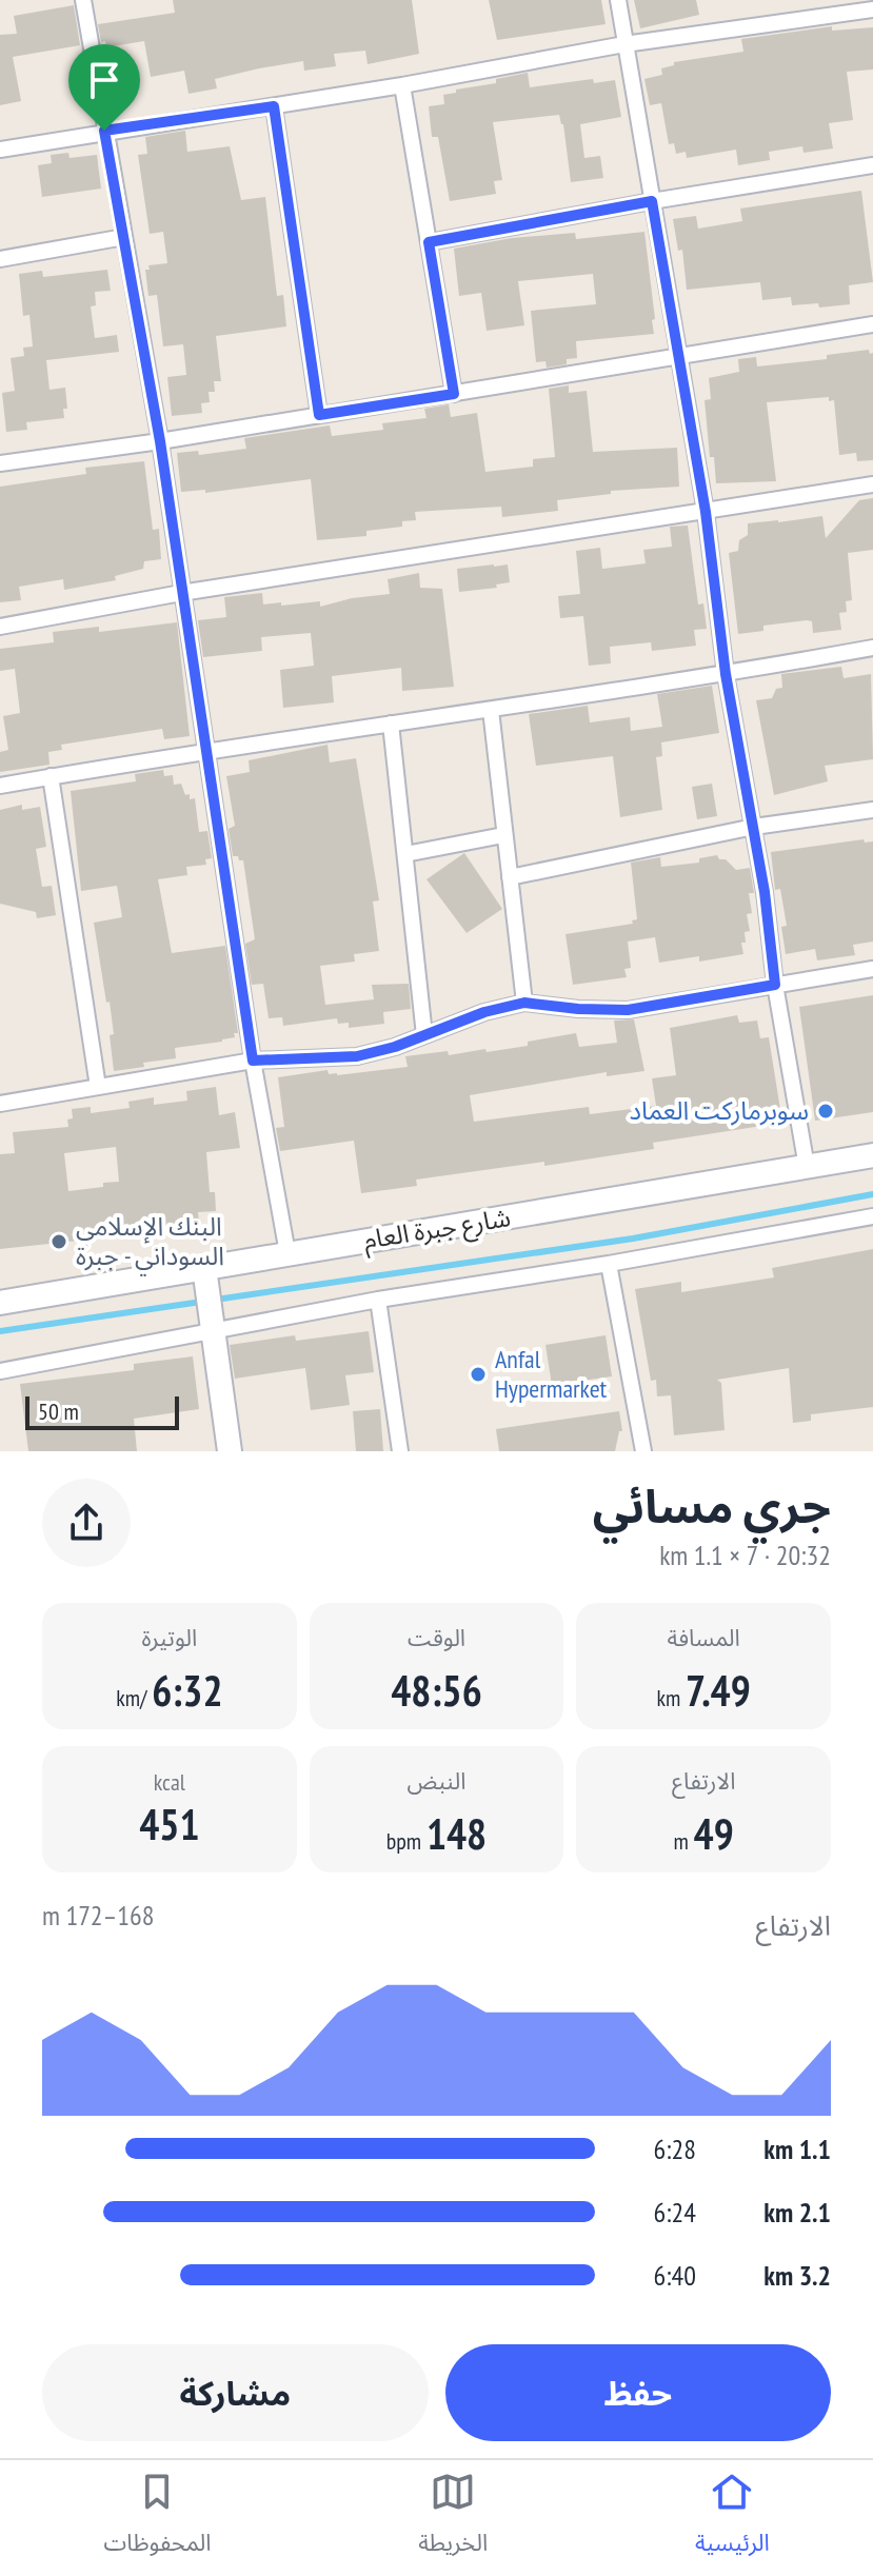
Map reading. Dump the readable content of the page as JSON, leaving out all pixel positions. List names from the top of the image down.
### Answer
{
  "streets": {
    "main road": ["شارع جبرة العام"]
  },
  "places": ["سوبرماركت العماد", "البنك الإسلامي السوداني - جبرة", "Anfal Hypermarket"],
  "scale_bar": "50 m",
  "page": {
    "scale": "50 m",
    "heading": ["جري مسائي", "20:32 · 7 × 1.1 km"],
    "stats": [
      ["المسافة", "7.49 km"],
      ["الوقت", "48:56"],
      ["الوتيرة", "6:32 /km"],
      ["الارتفاع", "49 m"],
      ["النبض", "148 bpm"],
      ["kcal", "451"]
    ],
    "chart": ["الارتفاع", "168–172 m"],
    "list": [
      {
        "name": "1.1 km",
        "note": "6:28"
      },
      {
        "name": "2.1 km",
        "note": "6:24"
      },
      {
        "name": "3.2 km",
        "note": "6:40"
      }
    ],
    "buttons": ["حفظ", "مشاركة"],
    "tabs": ["الرئيسية", "الخريطة", "المحفوظات"]
  }
}
